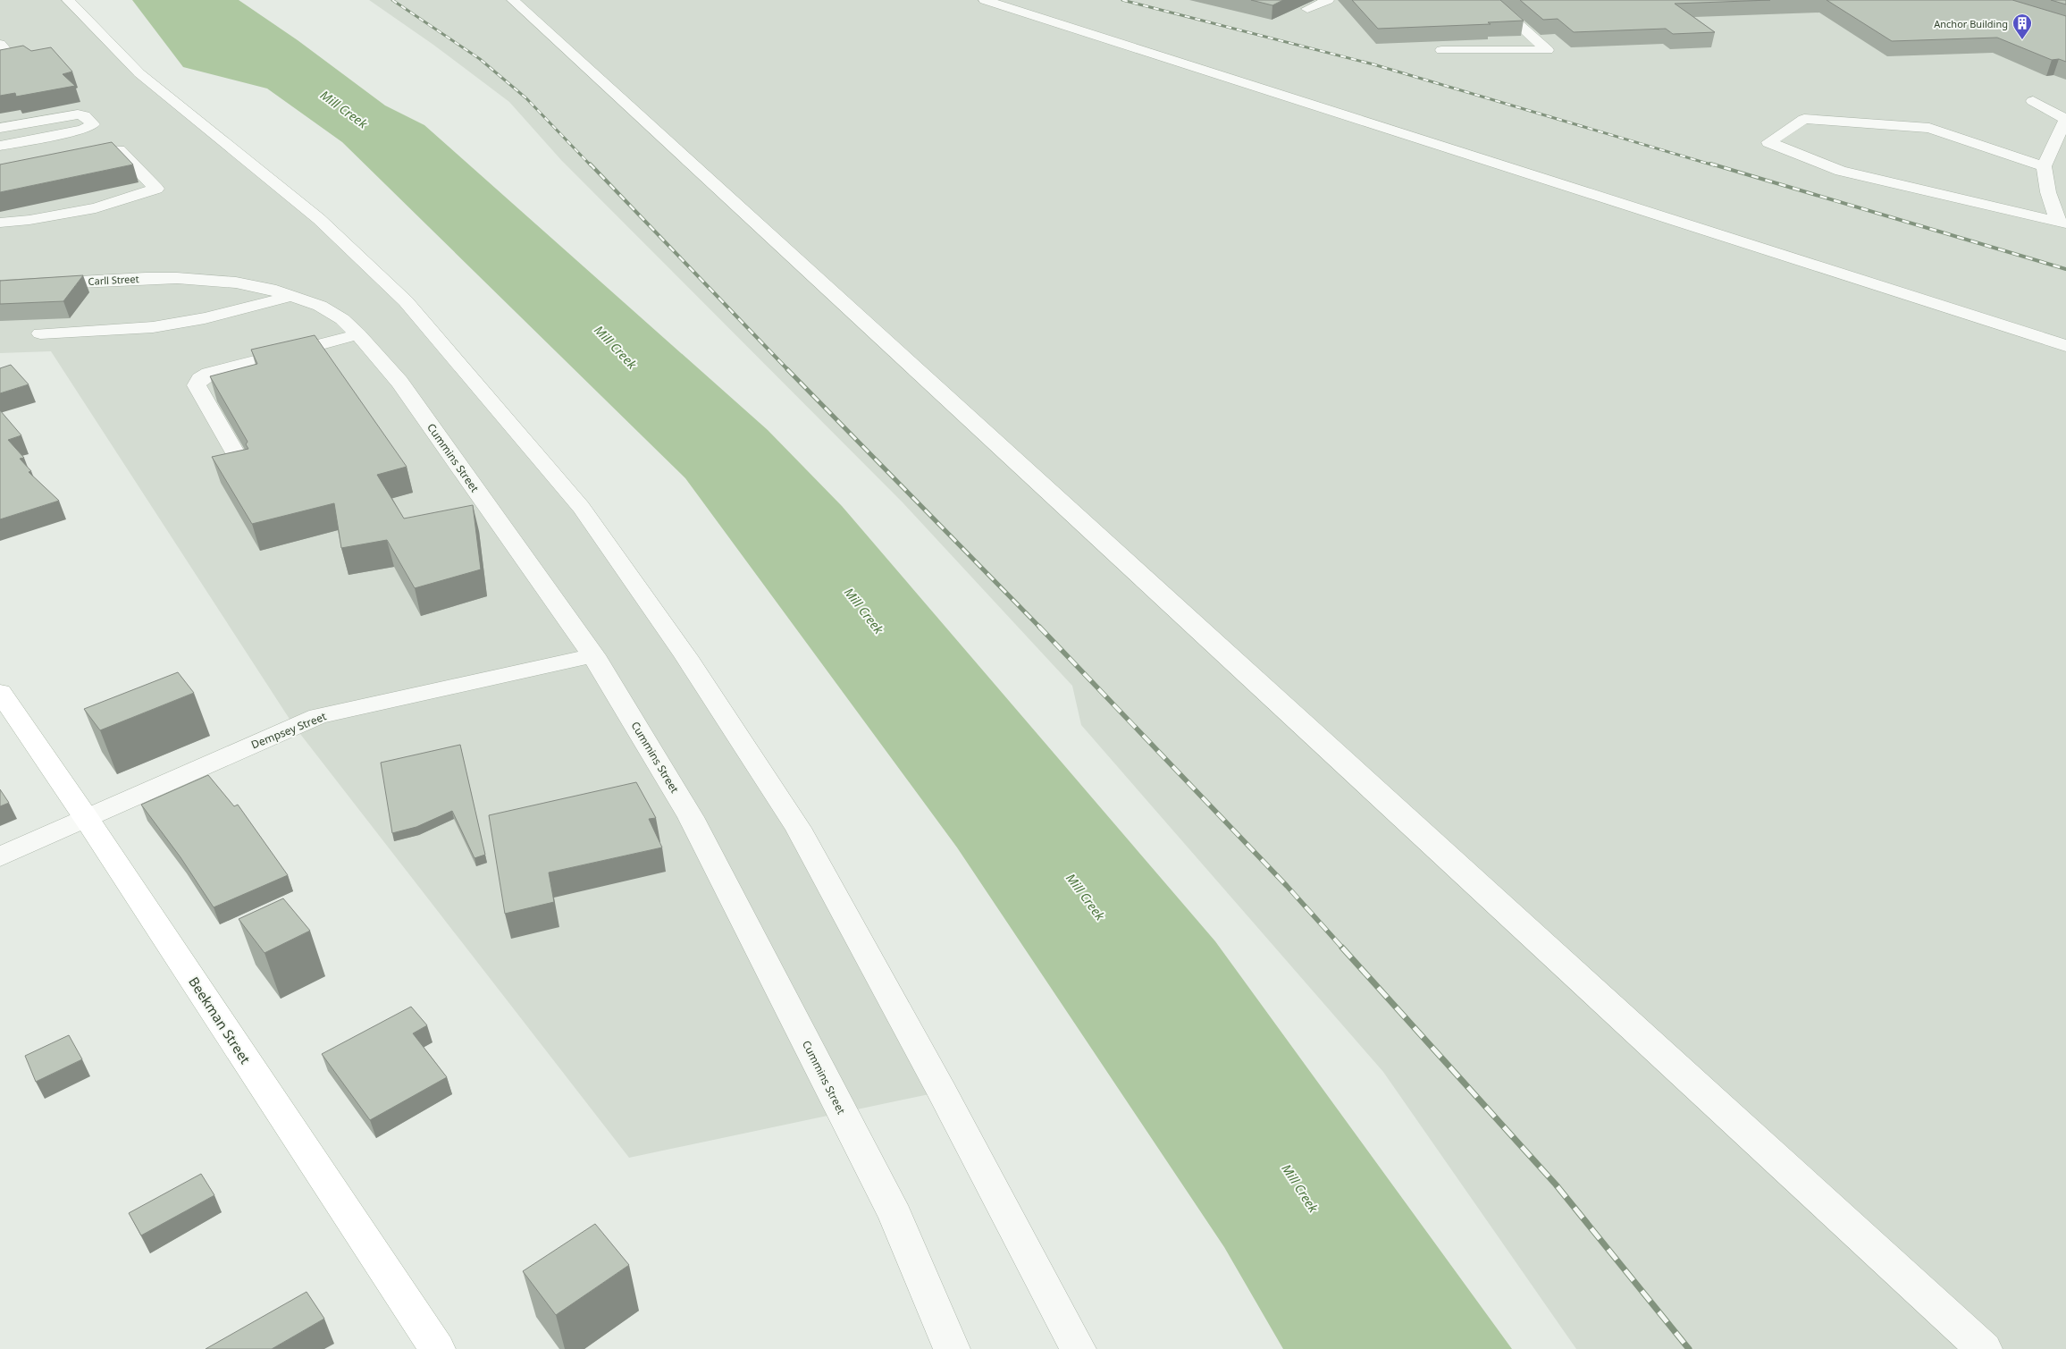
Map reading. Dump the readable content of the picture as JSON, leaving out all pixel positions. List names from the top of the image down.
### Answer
{
  "streets": {
    "main road": ["Beekman Street"],
    "street": ["Carll Street", "Cummins Street", "Dempsey Street"]
  },
  "crossings": [
    ["Carll Street", "Cummins Street"],
    ["Cummins Street", "Dempsey Street"],
    ["Dempsey Street", "Beekman Street"]
  ],
  "water": ["Mill Creek"],
  "places": {
    "building": ["Anchor Building"]
  }
}
